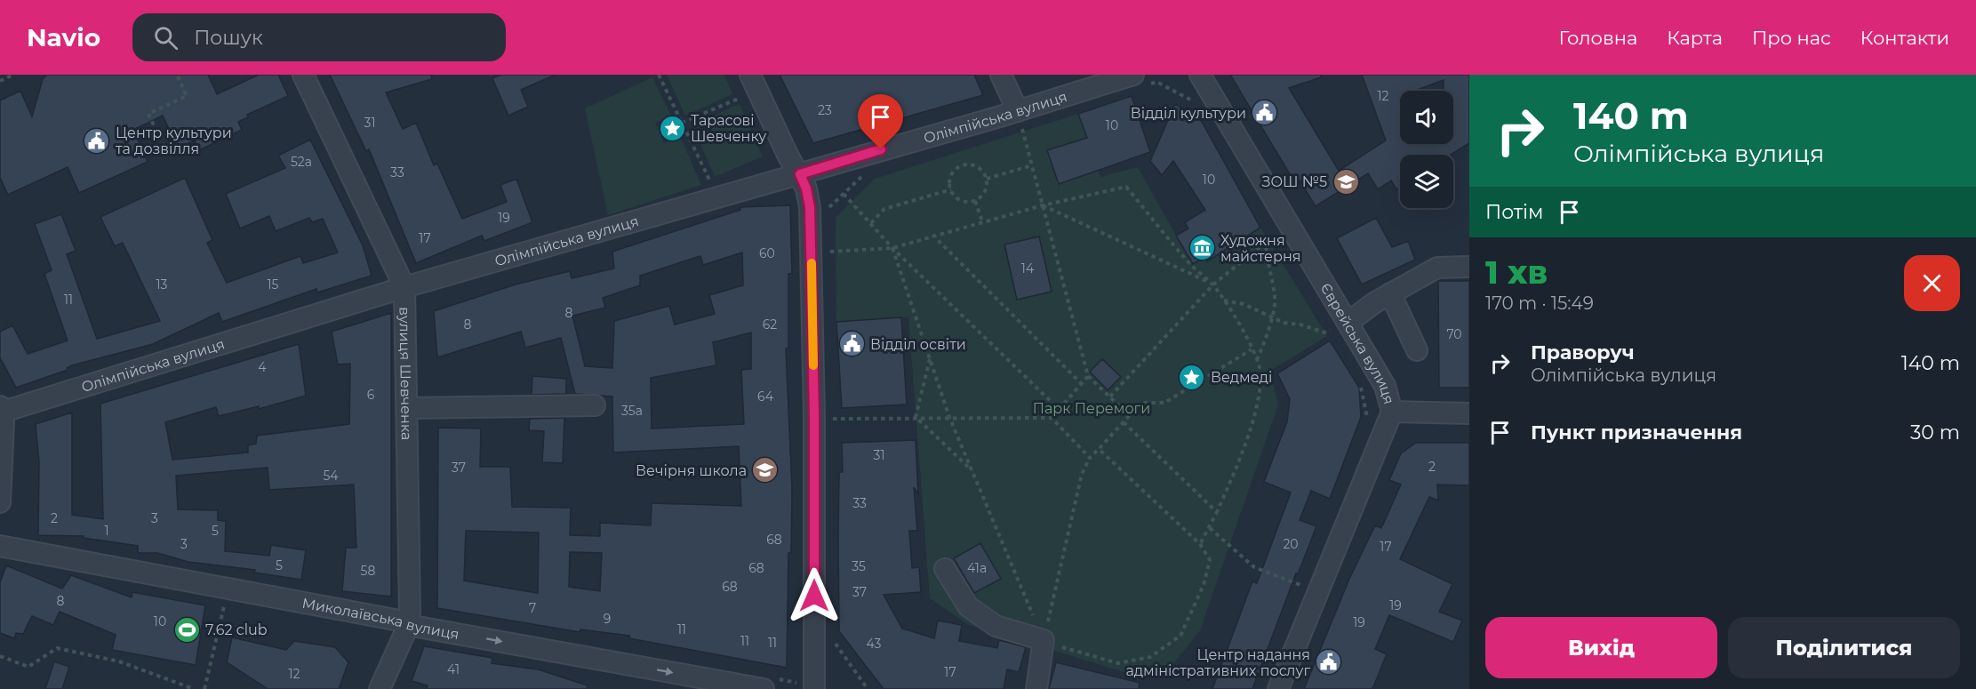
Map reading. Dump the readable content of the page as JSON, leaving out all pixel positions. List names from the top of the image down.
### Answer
{
  "streets": {
    "street": [
      "Олімпійська вулиця",
      "Єврейська вулиця",
      "вулиця Шевченка",
      "Миколаївська вулиця"
    ]
  },
  "crossings": [
    ["Олімпійська вулиця", "вулиця Шевченка"],
    ["вулиця Шевченка", "Миколаївська вулиця"]
  ],
  "one_way": ["Миколаївська вулиця"],
  "parks": ["Парк Перемоги"],
  "places": {
    "public building": [
      "Відділ культури",
      "Центр культури та дозвілля",
      "Відділ освіти",
      "Центр надання адміністративних послуг"
    ],
    "place": ["Тарасові Шевченку", "Ведмеді"],
    "school or university": ["ЗОШ №5", "Вечірня школа"],
    "museum": ["Художня майстерня"],
    "sports": ["7.62 club"]
  },
  "house_numbers": [
    "12",
    "23",
    "31",
    "10",
    "52а",
    "33",
    "10",
    "19",
    "17",
    "60",
    "14",
    "13",
    "15",
    "11",
    "8",
    "8",
    "62",
    "70",
    "4",
    "6",
    "64",
    "35а",
    "31",
    "2",
    "37",
    "54",
    "33",
    "2",
    "3",
    "1",
    "5",
    "68",
    "3",
    "20",
    "17",
    "5",
    "35",
    "68",
    "41а",
    "58",
    "68",
    "37",
    "8",
    "19",
    "7",
    "9",
    "10",
    "19",
    "11",
    "11",
    "11",
    "43",
    "41",
    "17",
    "12"
  ],
  "page": {
    "header": "Navio",
    "search": "Пошук",
    "nav": [
      "Головна",
      "Карта",
      "Про нас",
      "Контакти"
    ],
    "turn": ["140 m", "Олімпійська вулиця"],
    "then": "Потім",
    "heading": ["1 хв", "170 m · 15:49"],
    "list": [
      {
        "name": "Праворуч",
        "note": "Олімпійська вулиця",
        "value": "140 m"
      },
      {
        "name": "Пункт призначення",
        "value": "30 m"
      }
    ],
    "buttons": ["Вихід", "Поділитися"]
  }
}
